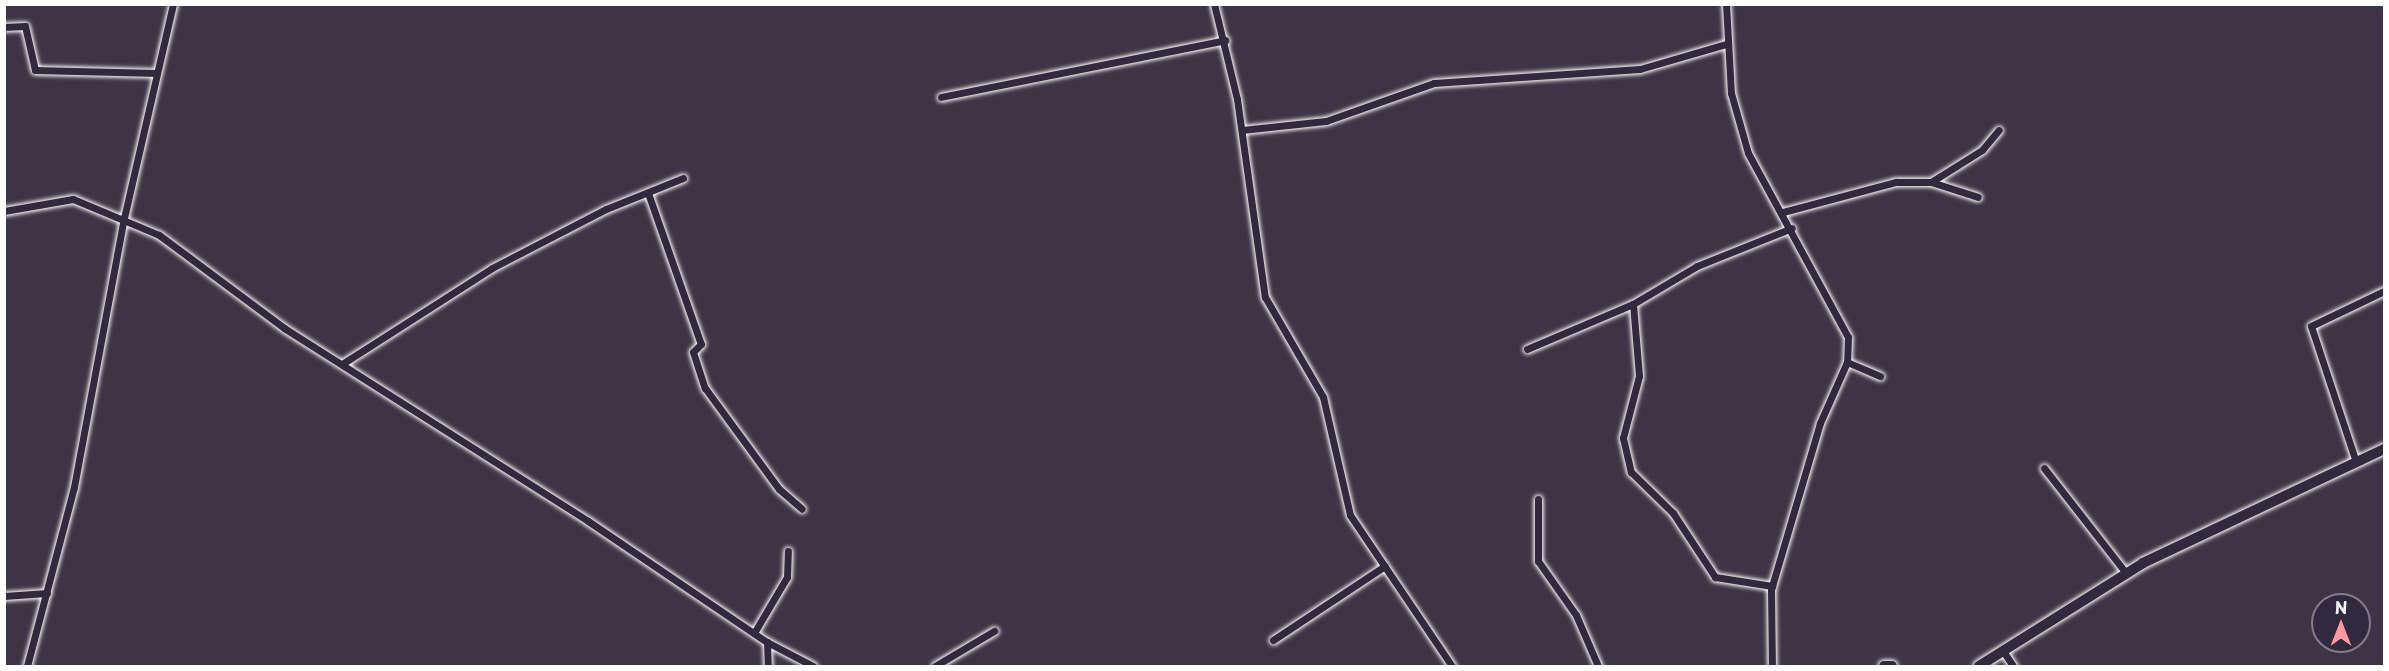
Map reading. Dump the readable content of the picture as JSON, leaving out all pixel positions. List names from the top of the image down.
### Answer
{
  "north": "top"
}
